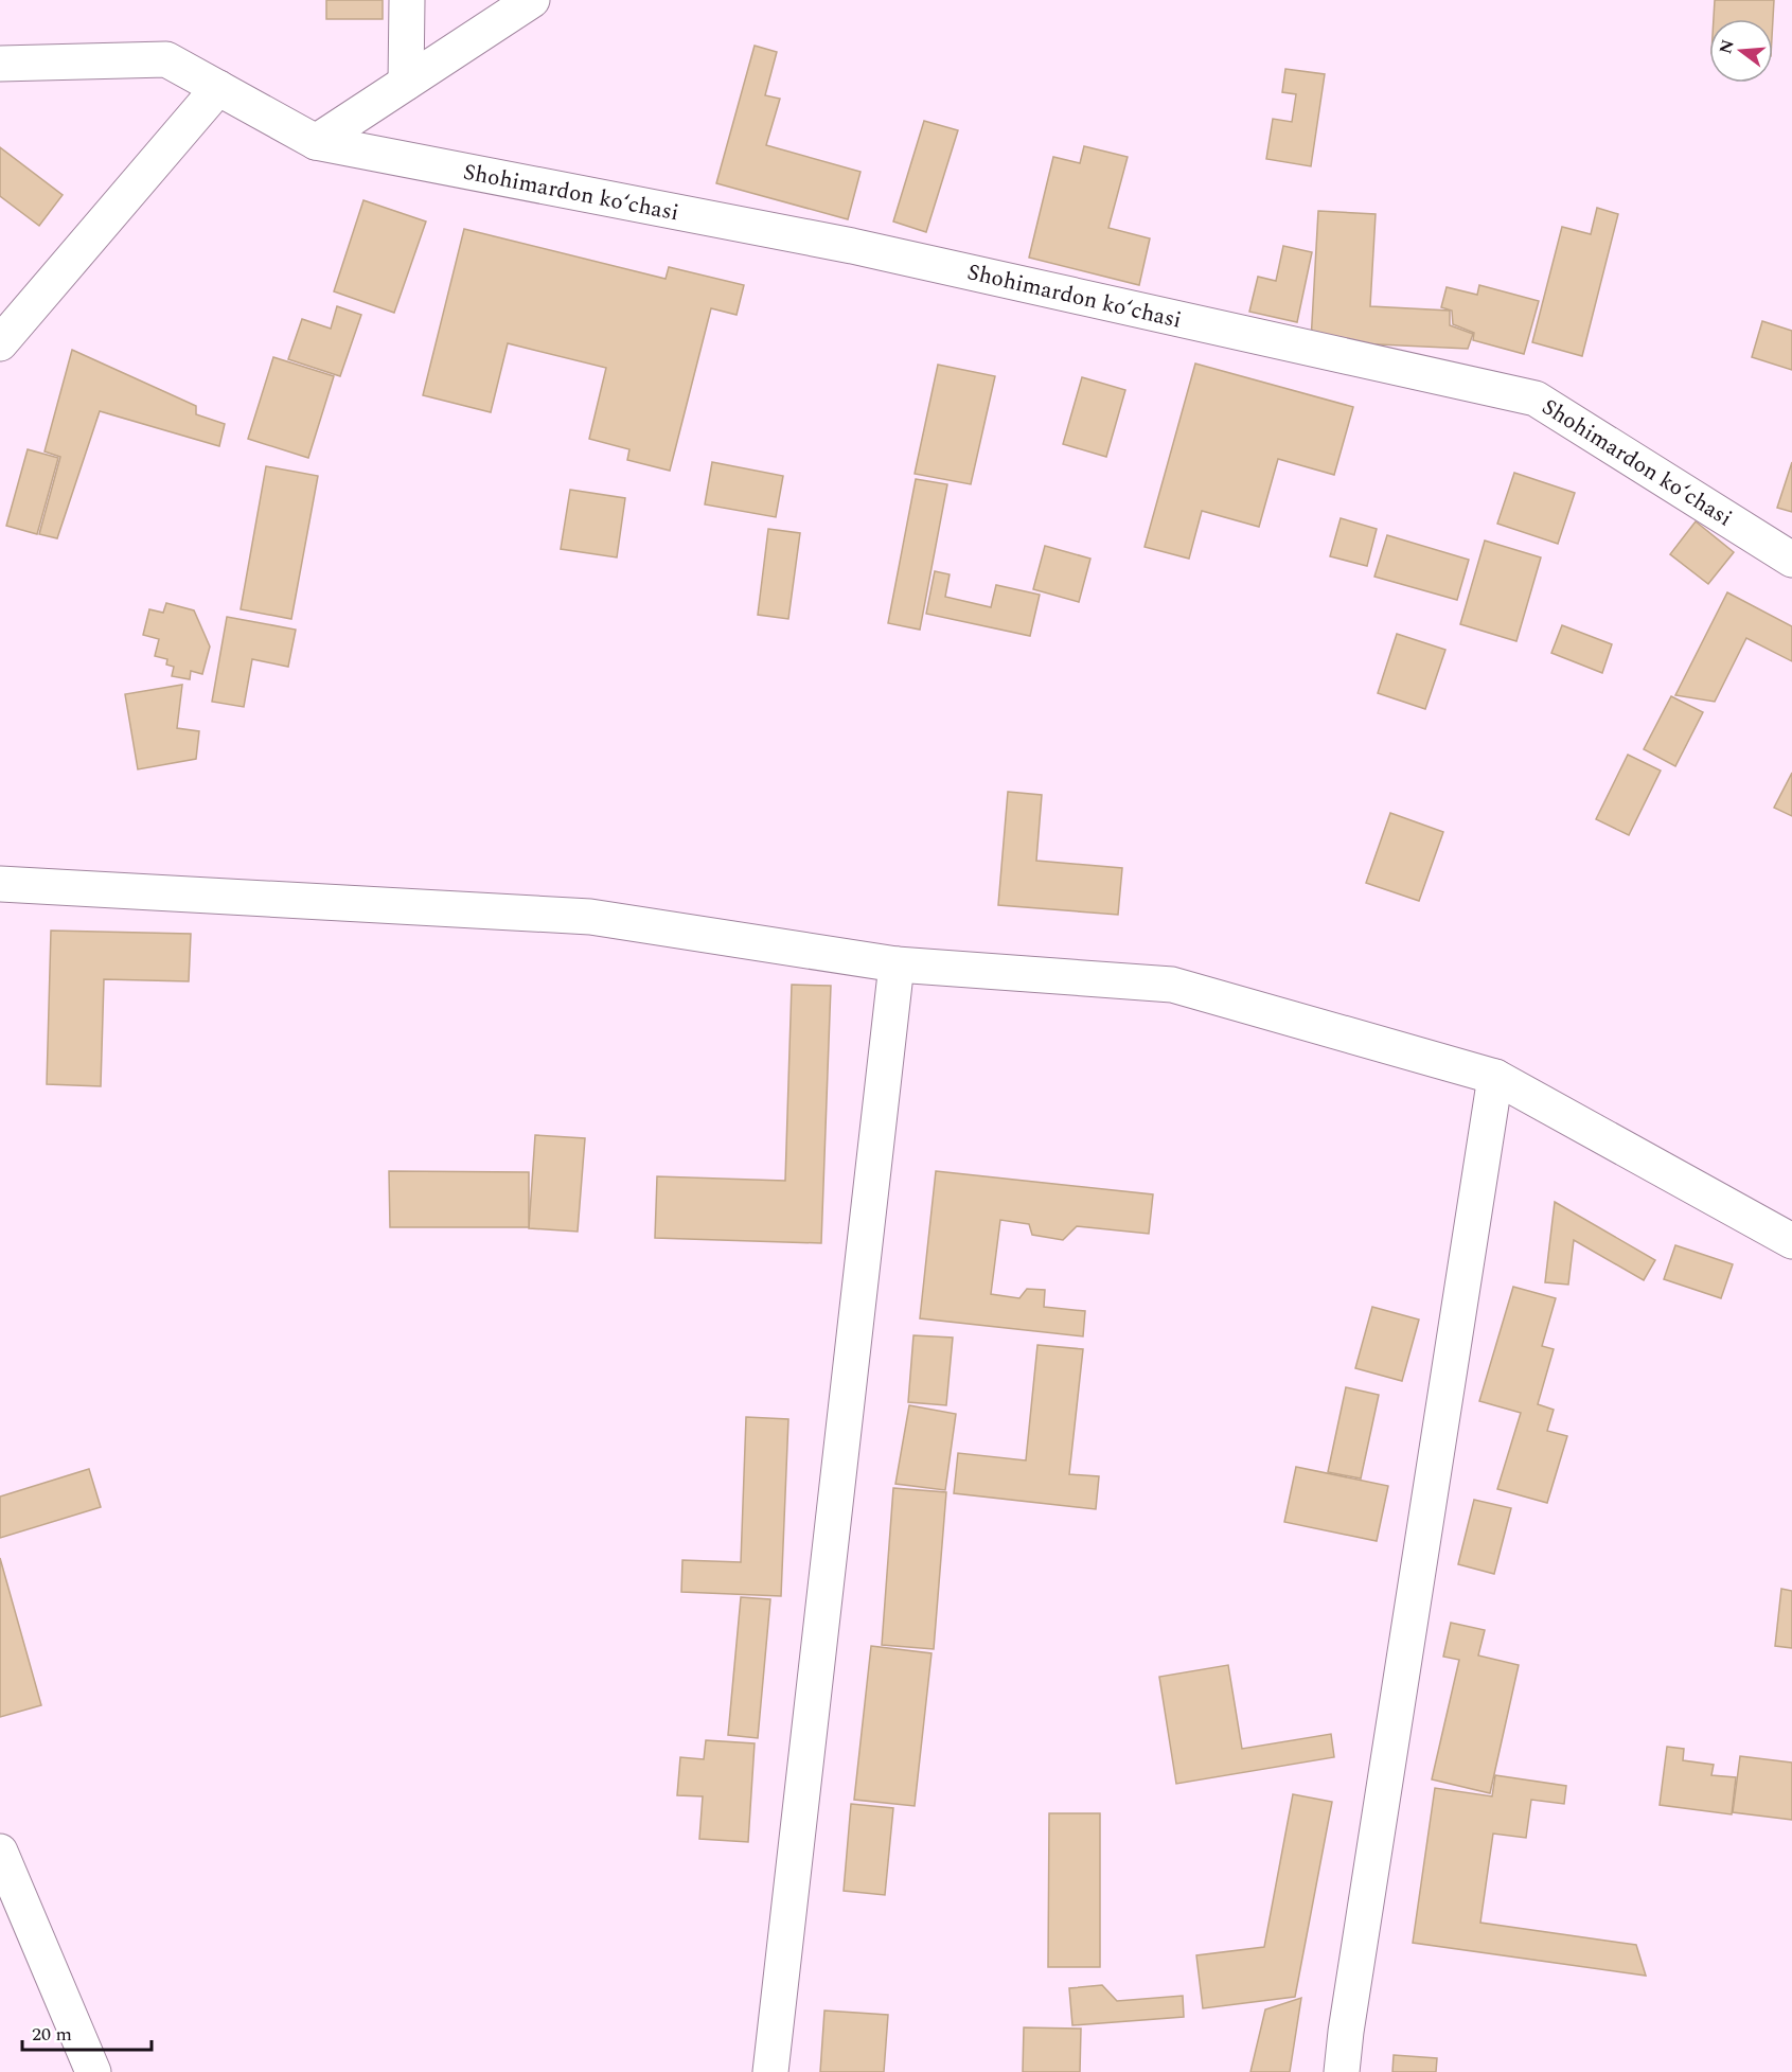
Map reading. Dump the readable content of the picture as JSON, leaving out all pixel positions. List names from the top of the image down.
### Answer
{
  "streets": {
    "street": ["Shohimardon koʻchasi"]
  },
  "scale_bar": "20 m",
  "north": "left"
}
